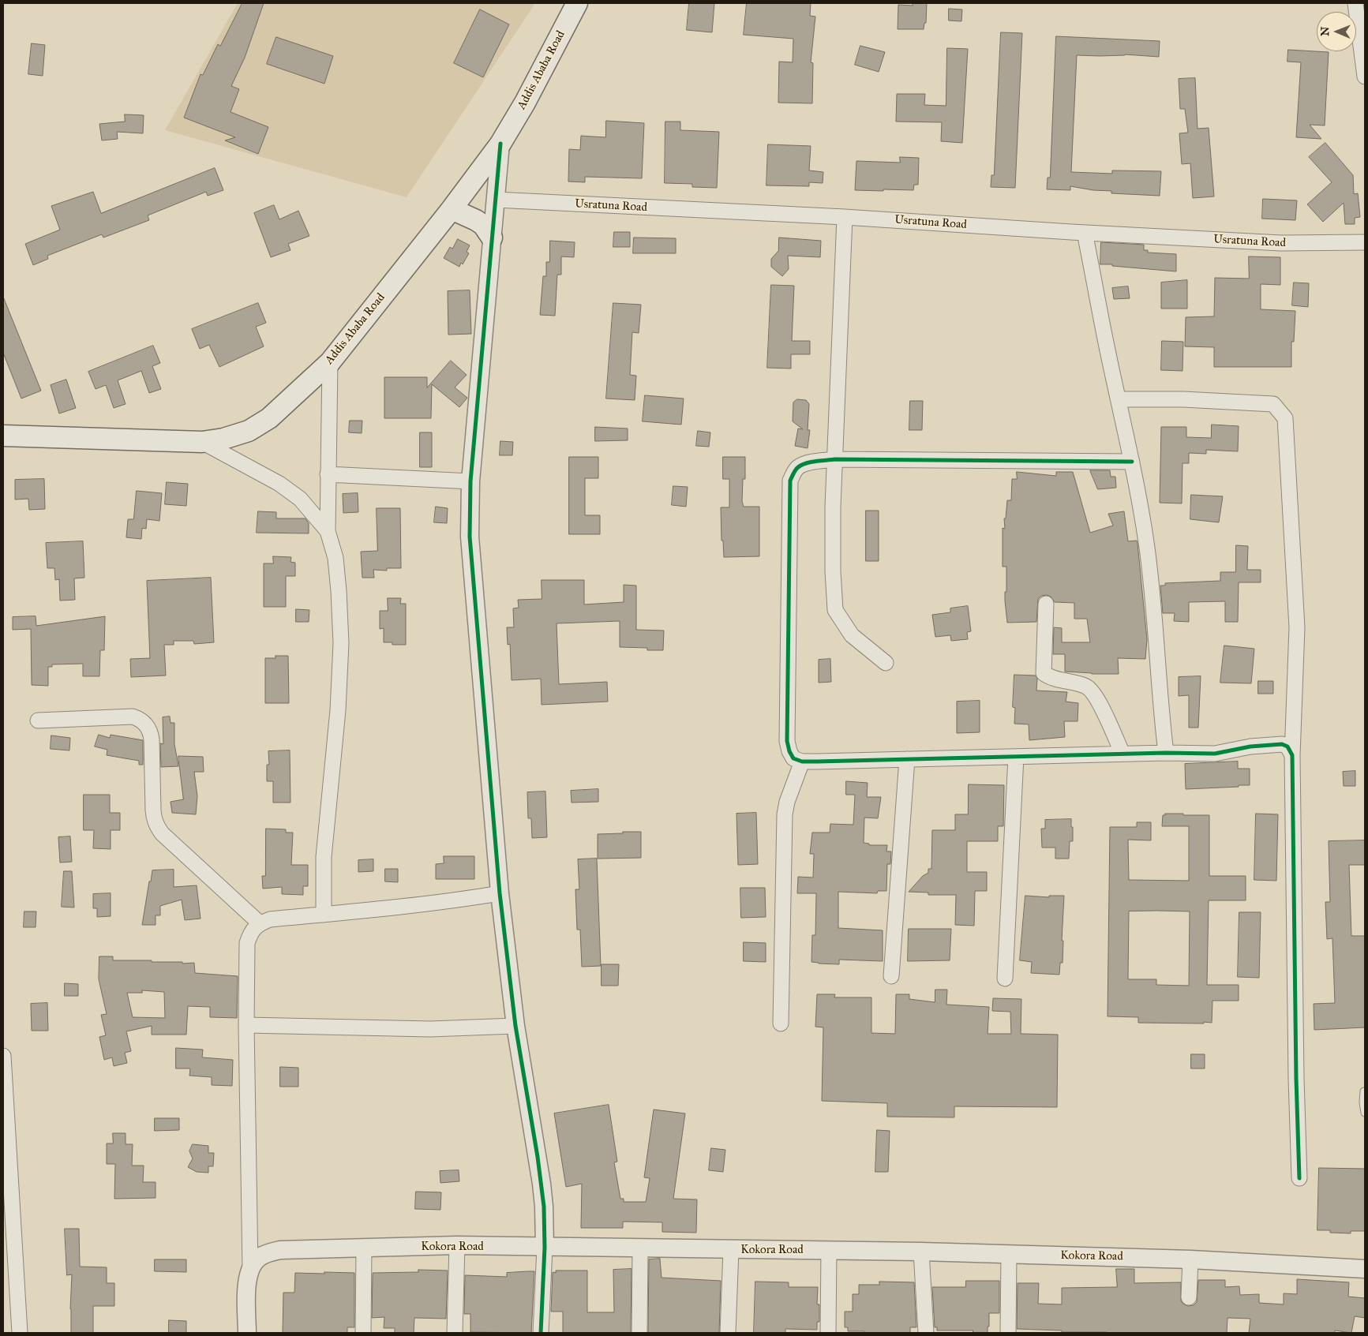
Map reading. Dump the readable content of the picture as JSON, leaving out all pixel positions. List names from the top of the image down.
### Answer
{
  "streets": {
    "main road": ["Addis Ababa Road"],
    "street": ["Usratuna Road", "Kokora Road"]
  },
  "north": "left"
}
